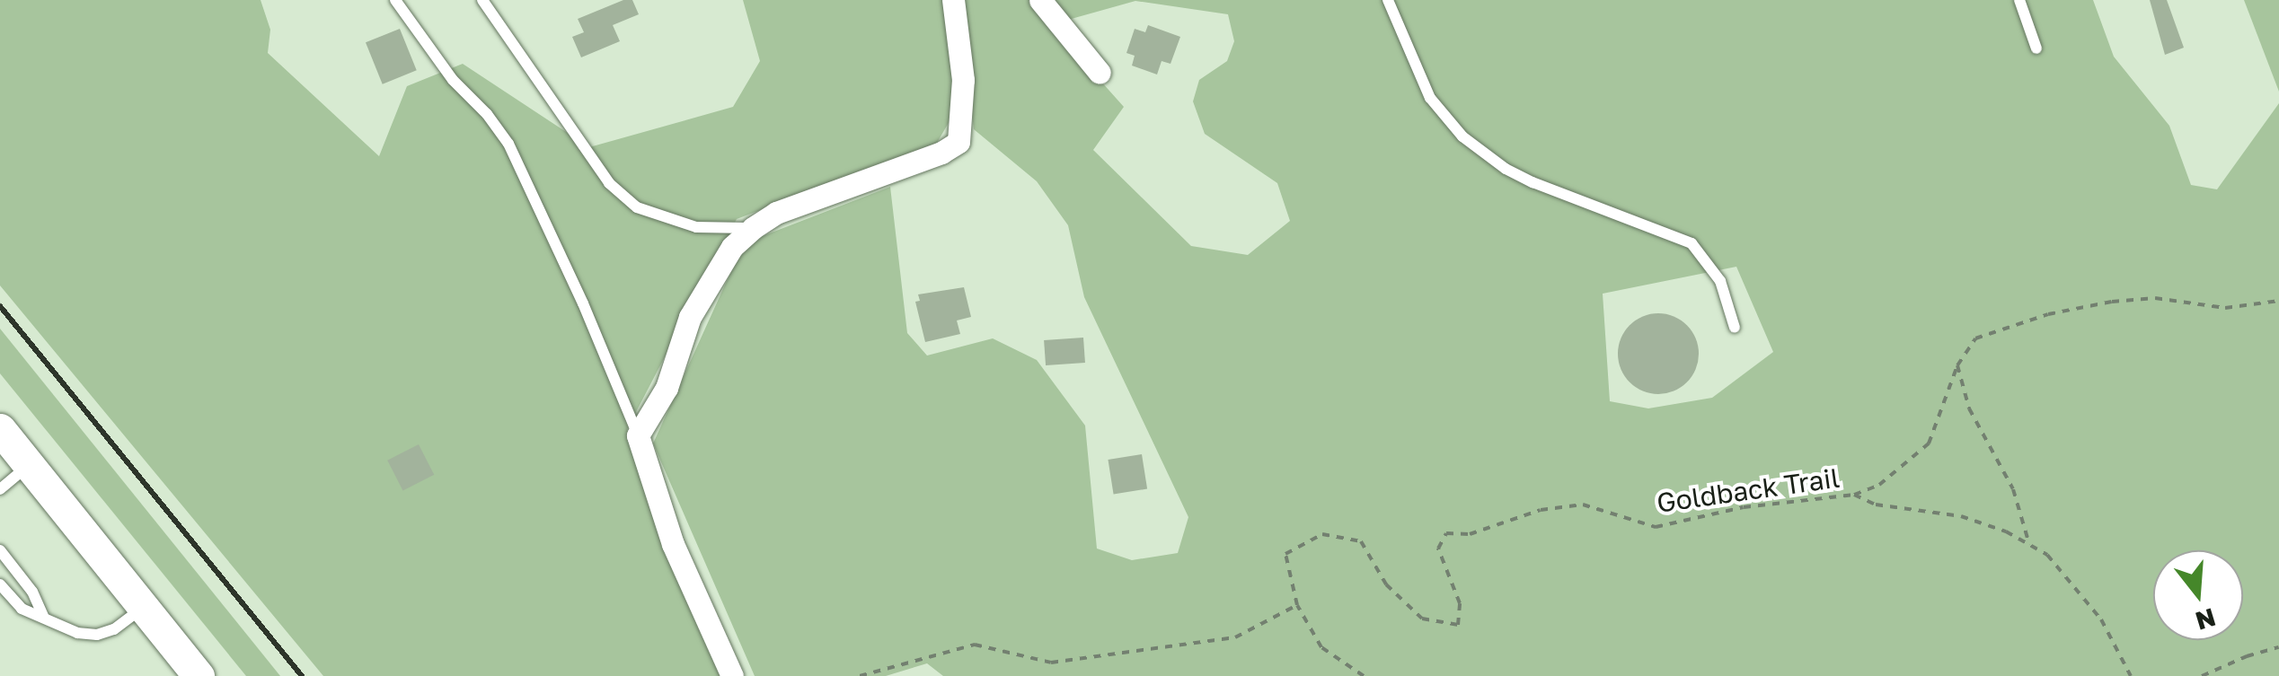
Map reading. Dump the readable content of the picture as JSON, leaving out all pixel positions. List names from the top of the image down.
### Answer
{
  "streets": {
    "path": ["Goldback Trail"]
  },
  "north": "bottom"
}
